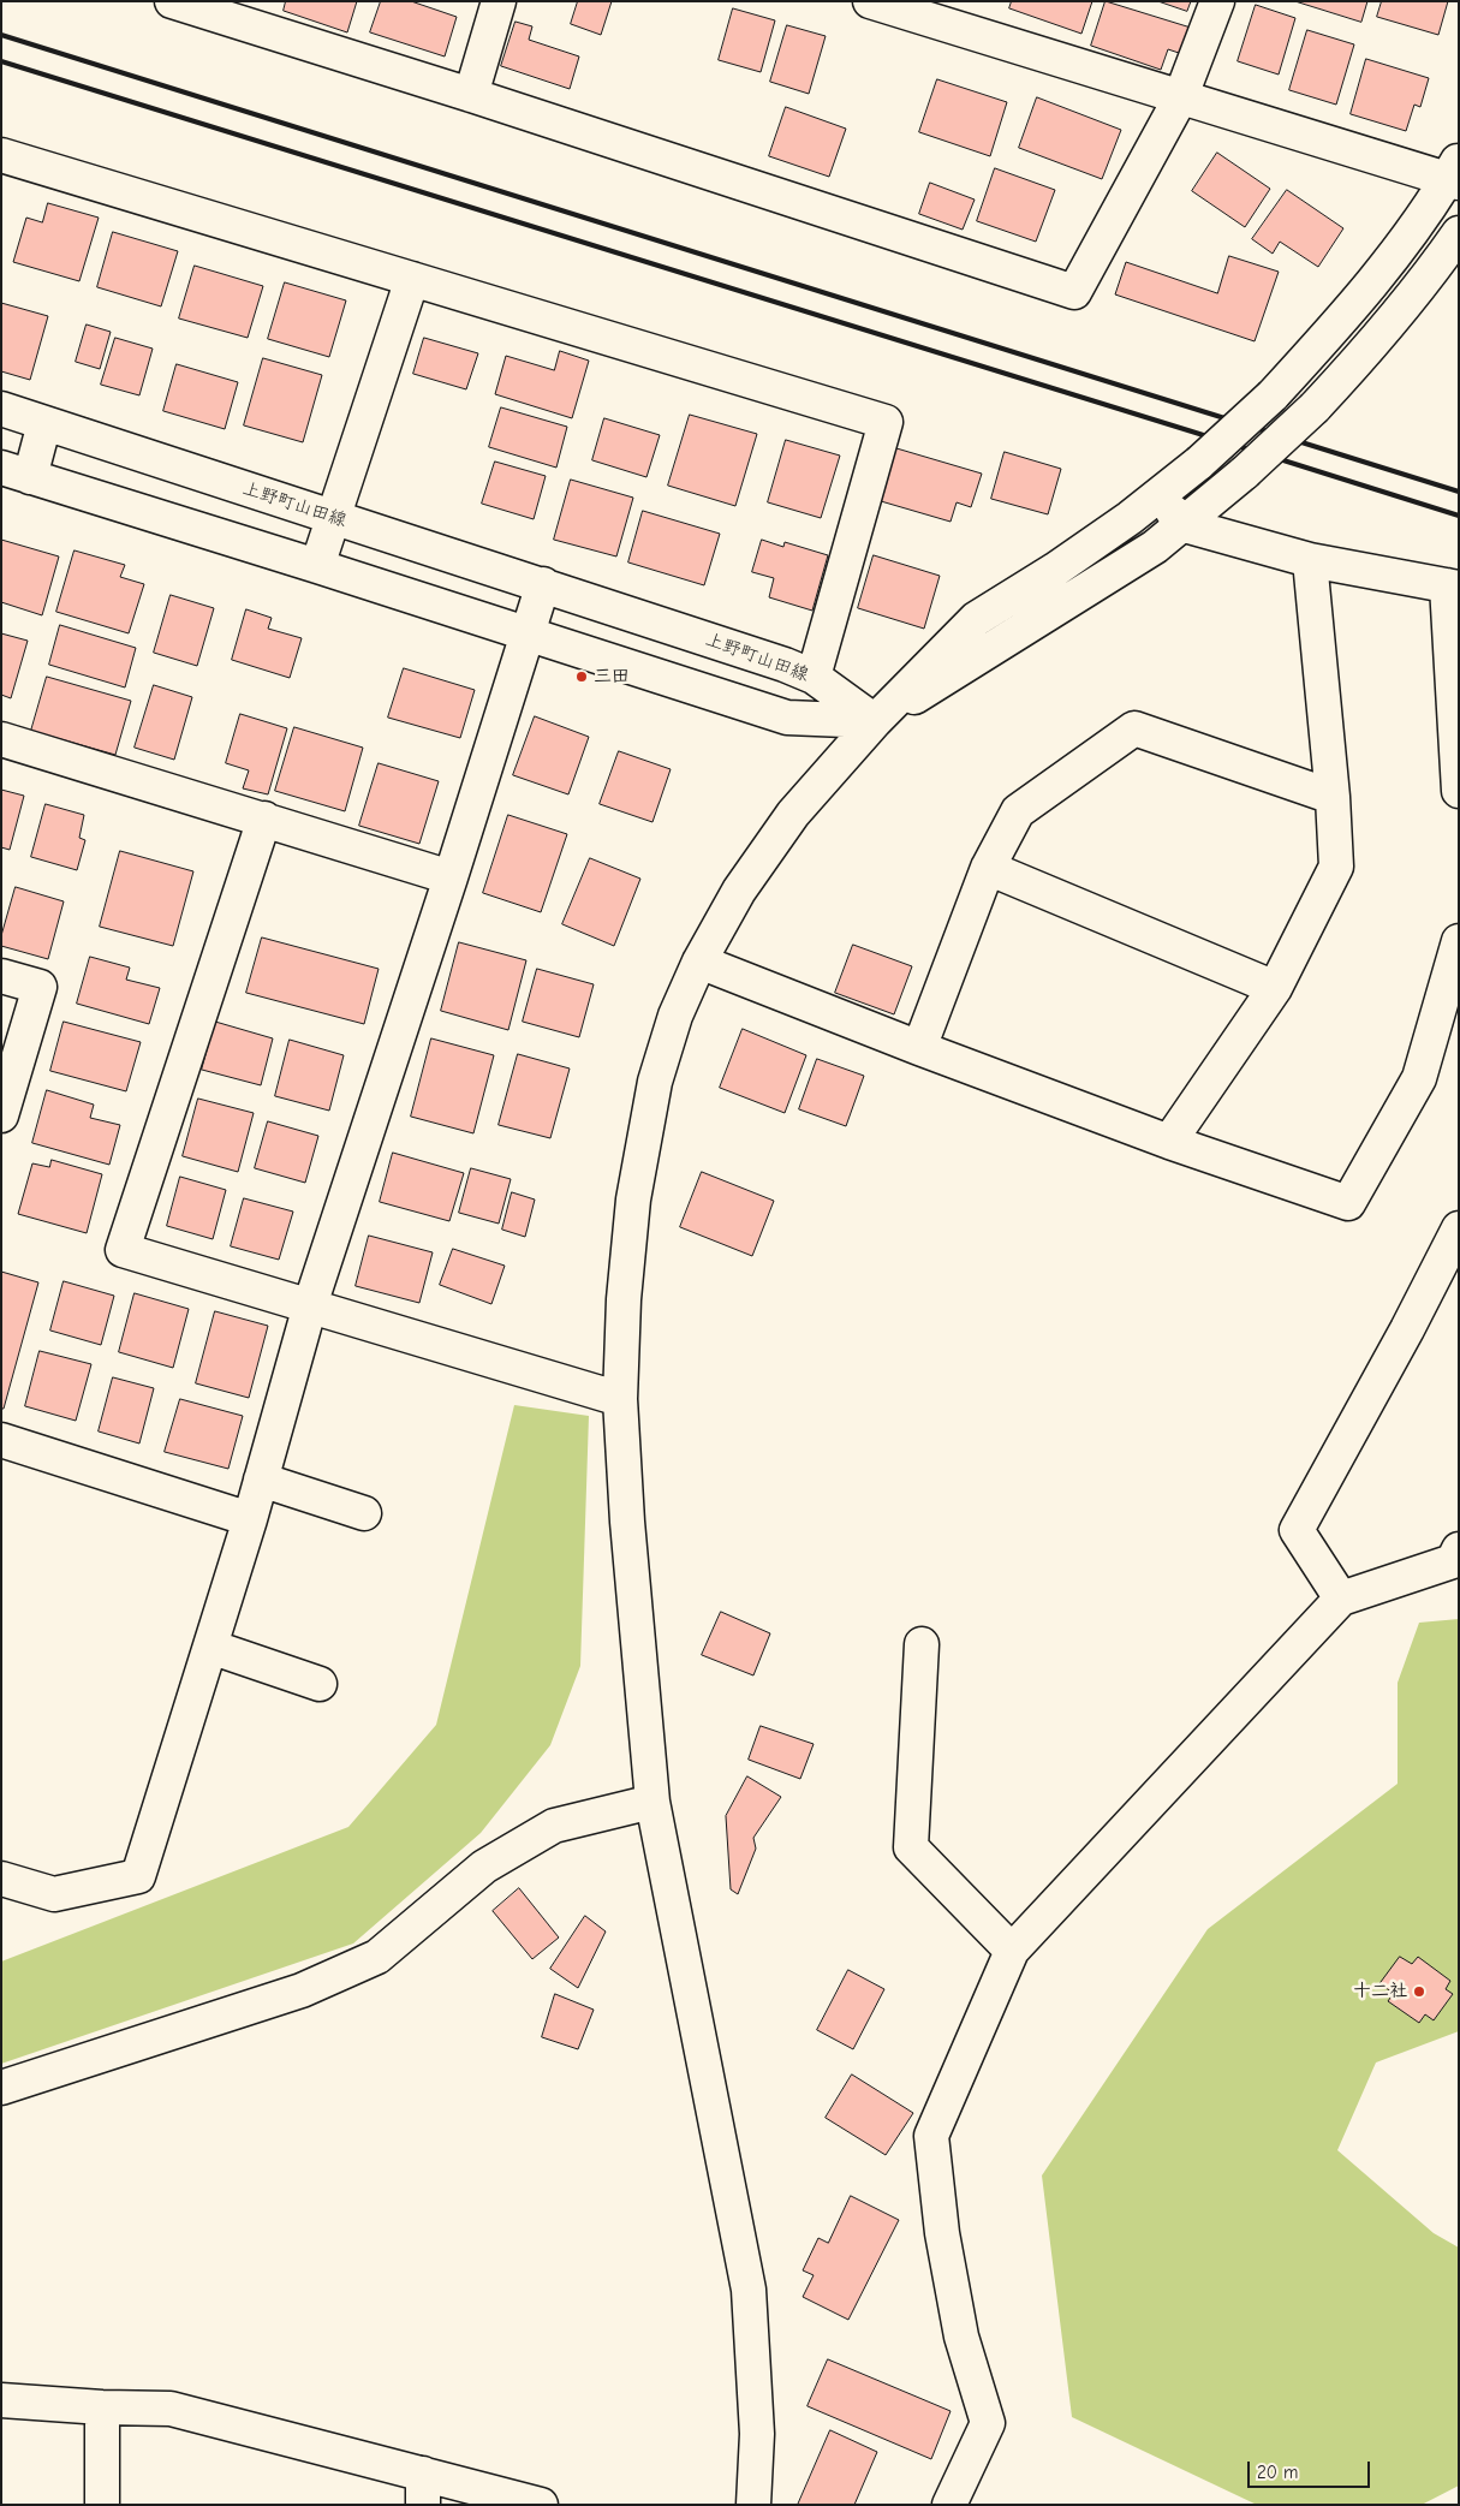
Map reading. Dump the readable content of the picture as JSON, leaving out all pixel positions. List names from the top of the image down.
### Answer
{
  "streets": {
    "street": ["上野町山田線"]
  },
  "places": ["三田", "十二社"],
  "scale_bar": "20 m"
}
